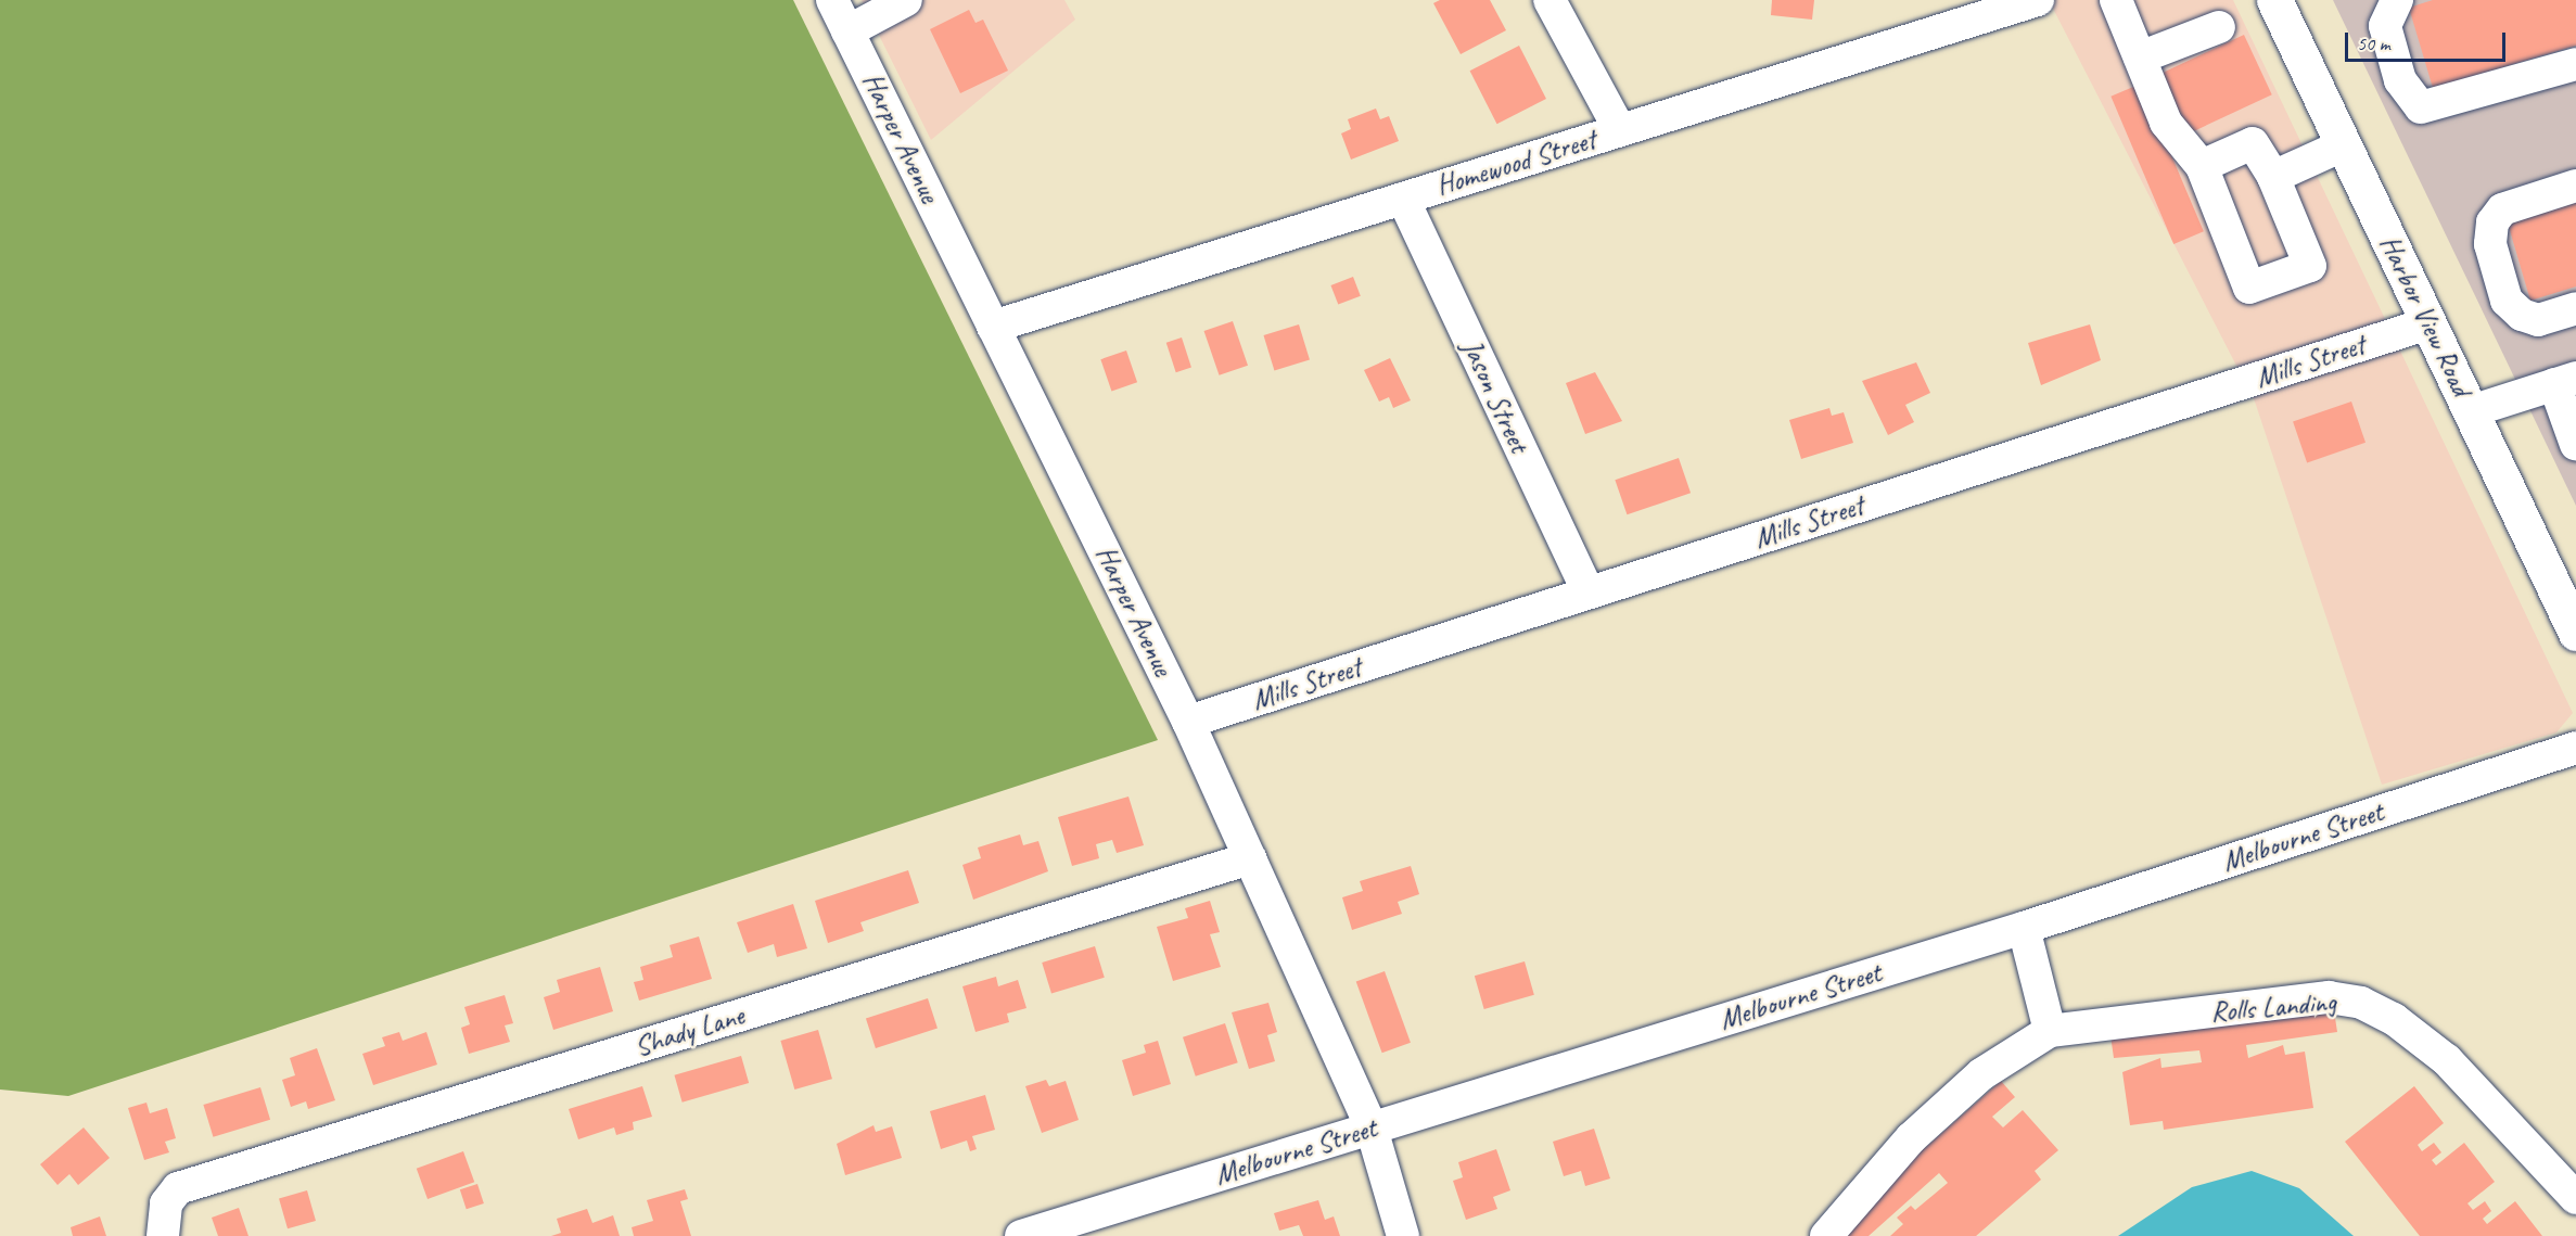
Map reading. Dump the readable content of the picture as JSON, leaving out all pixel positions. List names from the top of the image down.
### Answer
{
  "streets": {
    "main road": ["Harbor View Road"],
    "street": [
      "Harper Avenue",
      "Homewood Street",
      "Mills Street",
      "Jason Street",
      "Melbourne Street",
      "Rolls Landing",
      "Shady Lane"
    ]
  },
  "crossings": [
    ["Harper Avenue", "Homewood Street"],
    ["Harper Avenue", "Mills Street"],
    ["Harper Avenue", "Melbourne Street"],
    ["Harper Avenue", "Shady Lane"],
    ["Homewood Street", "Jason Street"],
    ["Harbor View Road", "Mills Street"],
    ["Mills Street", "Jason Street"]
  ],
  "scale_bar": "50 m"
}
